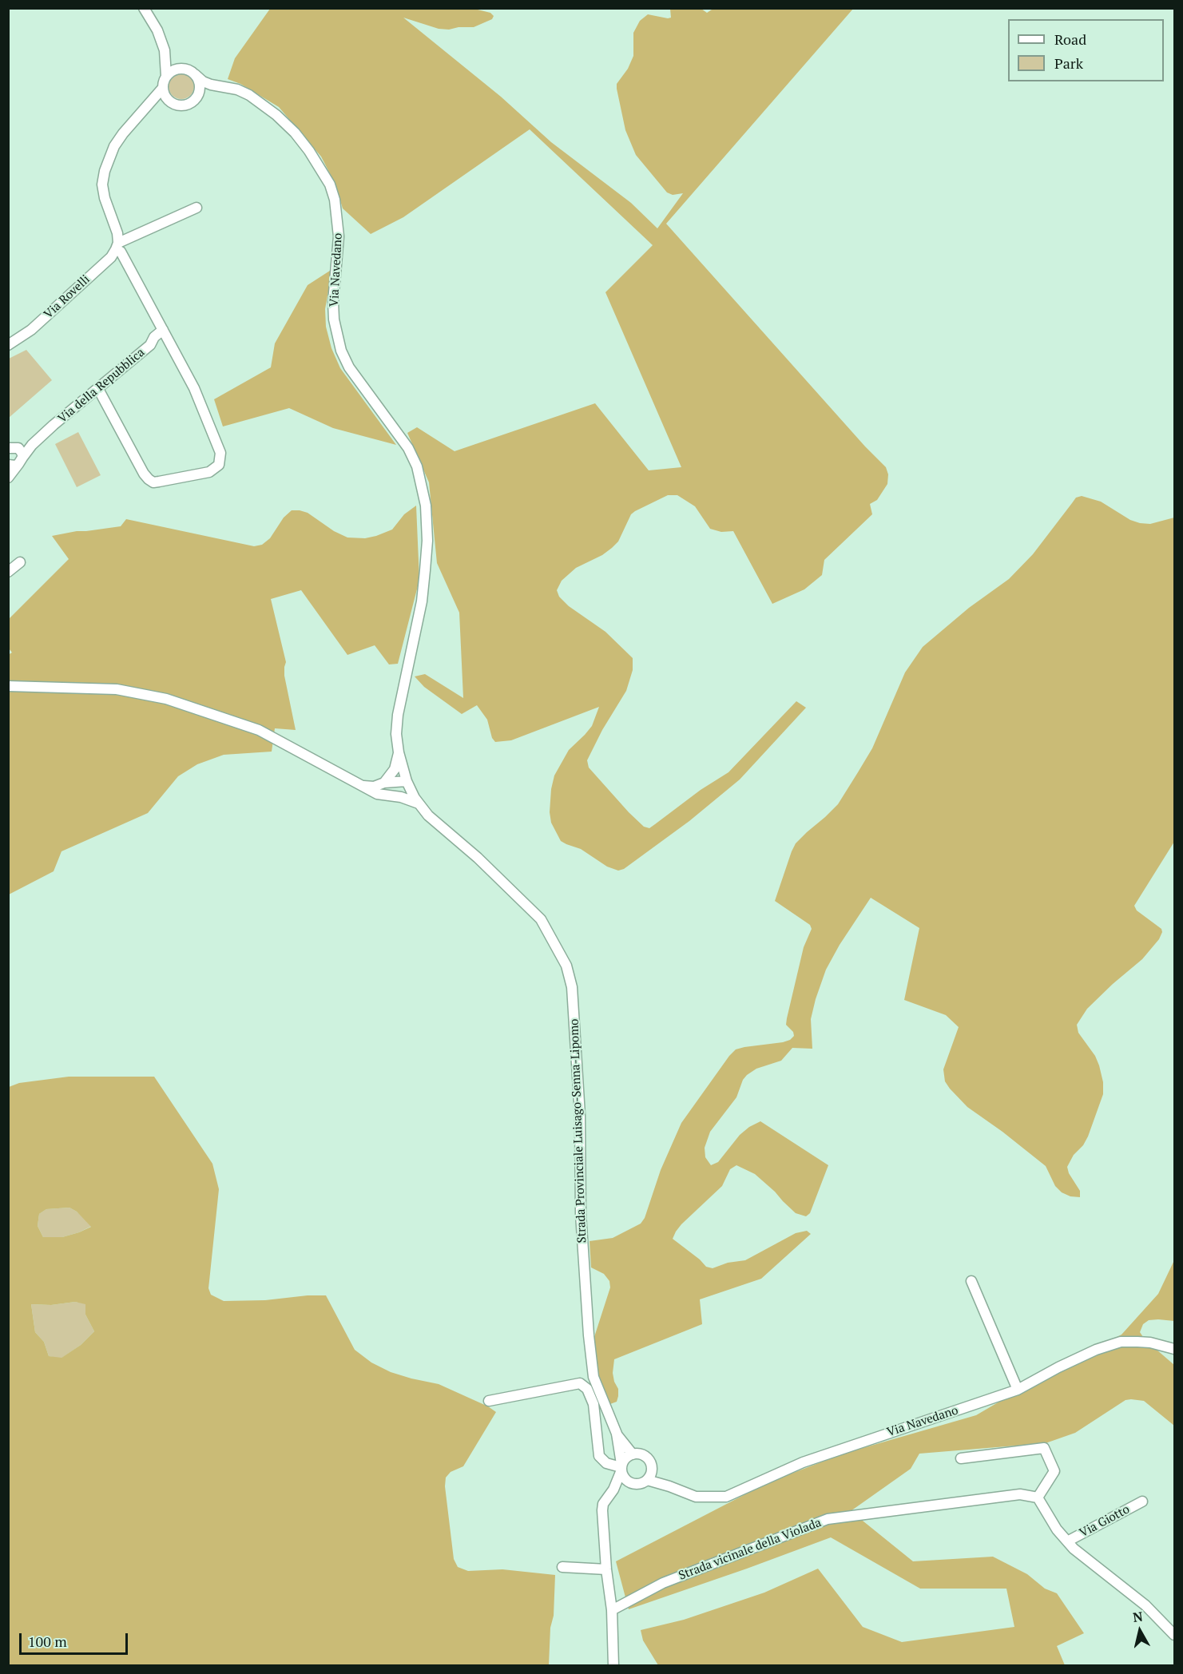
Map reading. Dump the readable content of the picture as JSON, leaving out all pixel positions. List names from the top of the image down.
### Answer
{
  "streets": {
    "street": [
      "Via Navedano",
      "Via Rovelli",
      "Via della Repubblica",
      "Strada Provinciale Luisago-Senna-Lipomo",
      "Via Giotto",
      "Strada vicinale della Violada"
    ]
  },
  "crossings": [
    ["Via Navedano", "Strada Provinciale Luisago-Senna-Lipomo"]
  ],
  "legend": ["Road", "Park"],
  "scale_bar": "100 m",
  "north": "top"
}
